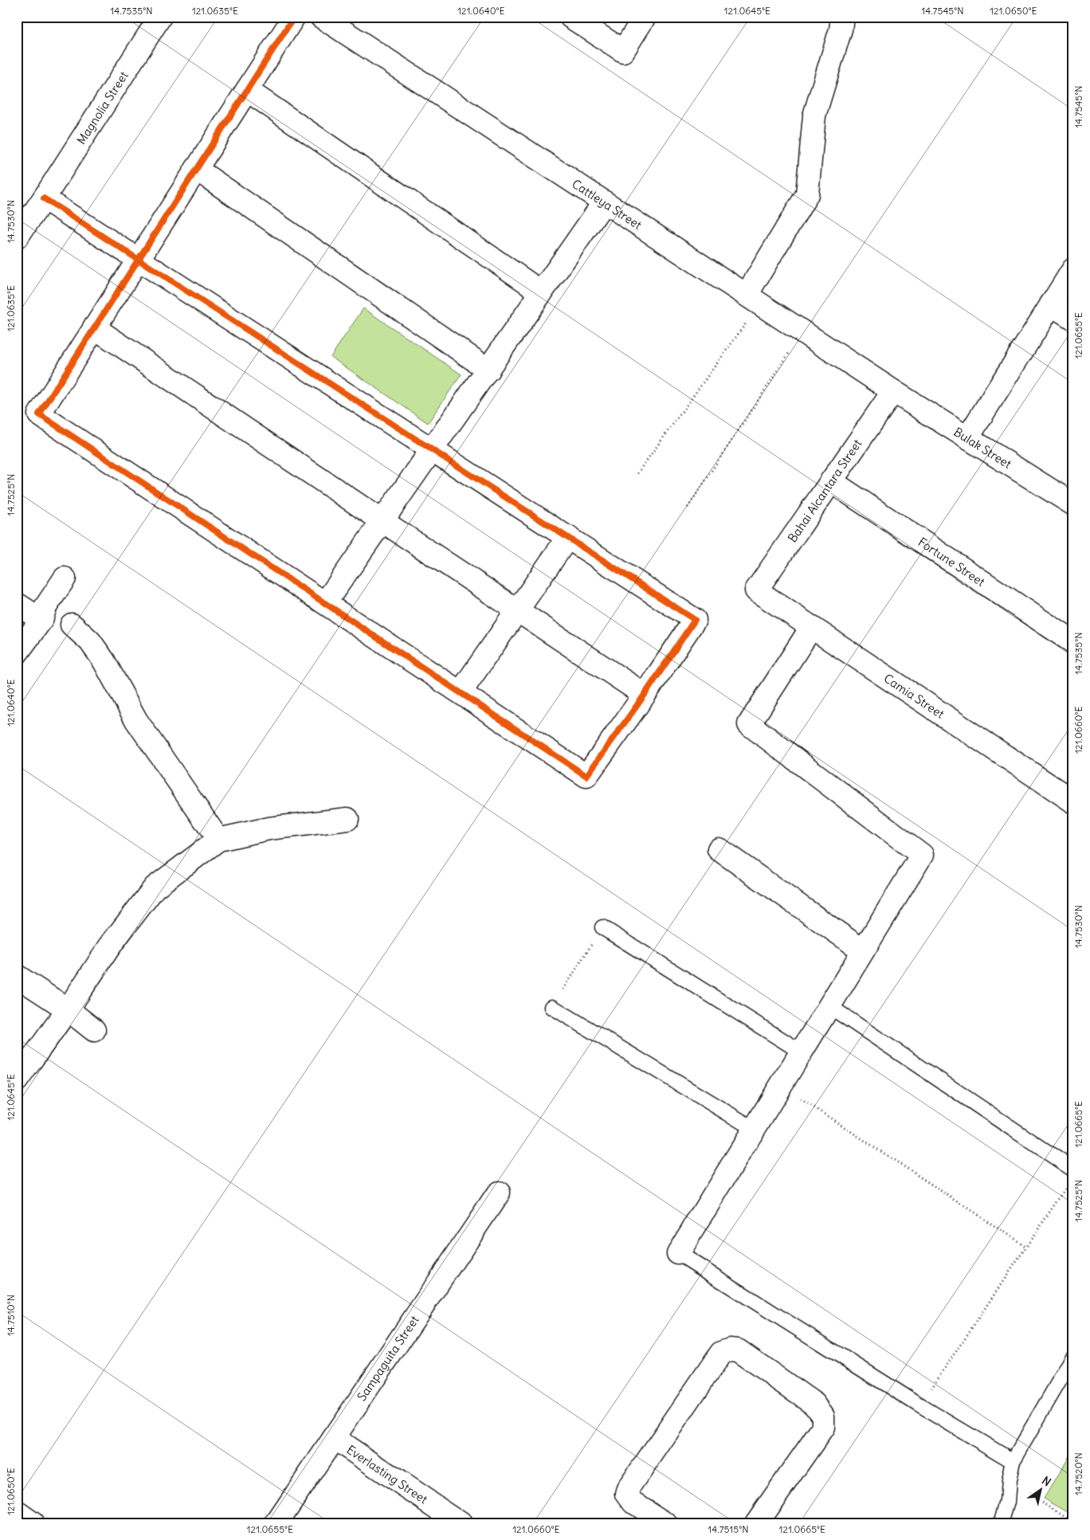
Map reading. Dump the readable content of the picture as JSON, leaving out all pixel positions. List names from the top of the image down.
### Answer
{
  "streets": {
    "street": [
      "Magnolia Street",
      "Cattleya Street",
      "Bulak Street",
      "Bahai Alcantara Street",
      "Fortune Street",
      "Camia Street",
      "Sampaguita Street",
      "Everlasting Street"
    ]
  },
  "crossings": [
    ["Cattleya Street", "Bulak Street"],
    ["Cattleya Street", "Bahai Alcantara Street"],
    ["Bulak Street", "Bahai Alcantara Street"],
    ["Bahai Alcantara Street", "Fortune Street"],
    ["Bahai Alcantara Street", "Camia Street"],
    ["Sampaguita Street", "Everlasting Street"]
  ],
  "north": "top right",
  "coordinates": [
    "14.7535°N",
    "121.0635°E",
    "121.0640°E",
    "121.0645°E",
    "14.7545°N",
    "121.0650°E",
    "14.7530°N",
    "121.0655°E",
    "14.7525°N",
    "121.0660°E",
    "121.0665°E",
    "14.7510°N",
    "14.7520°N",
    "14.7515°N"
  ]
}
